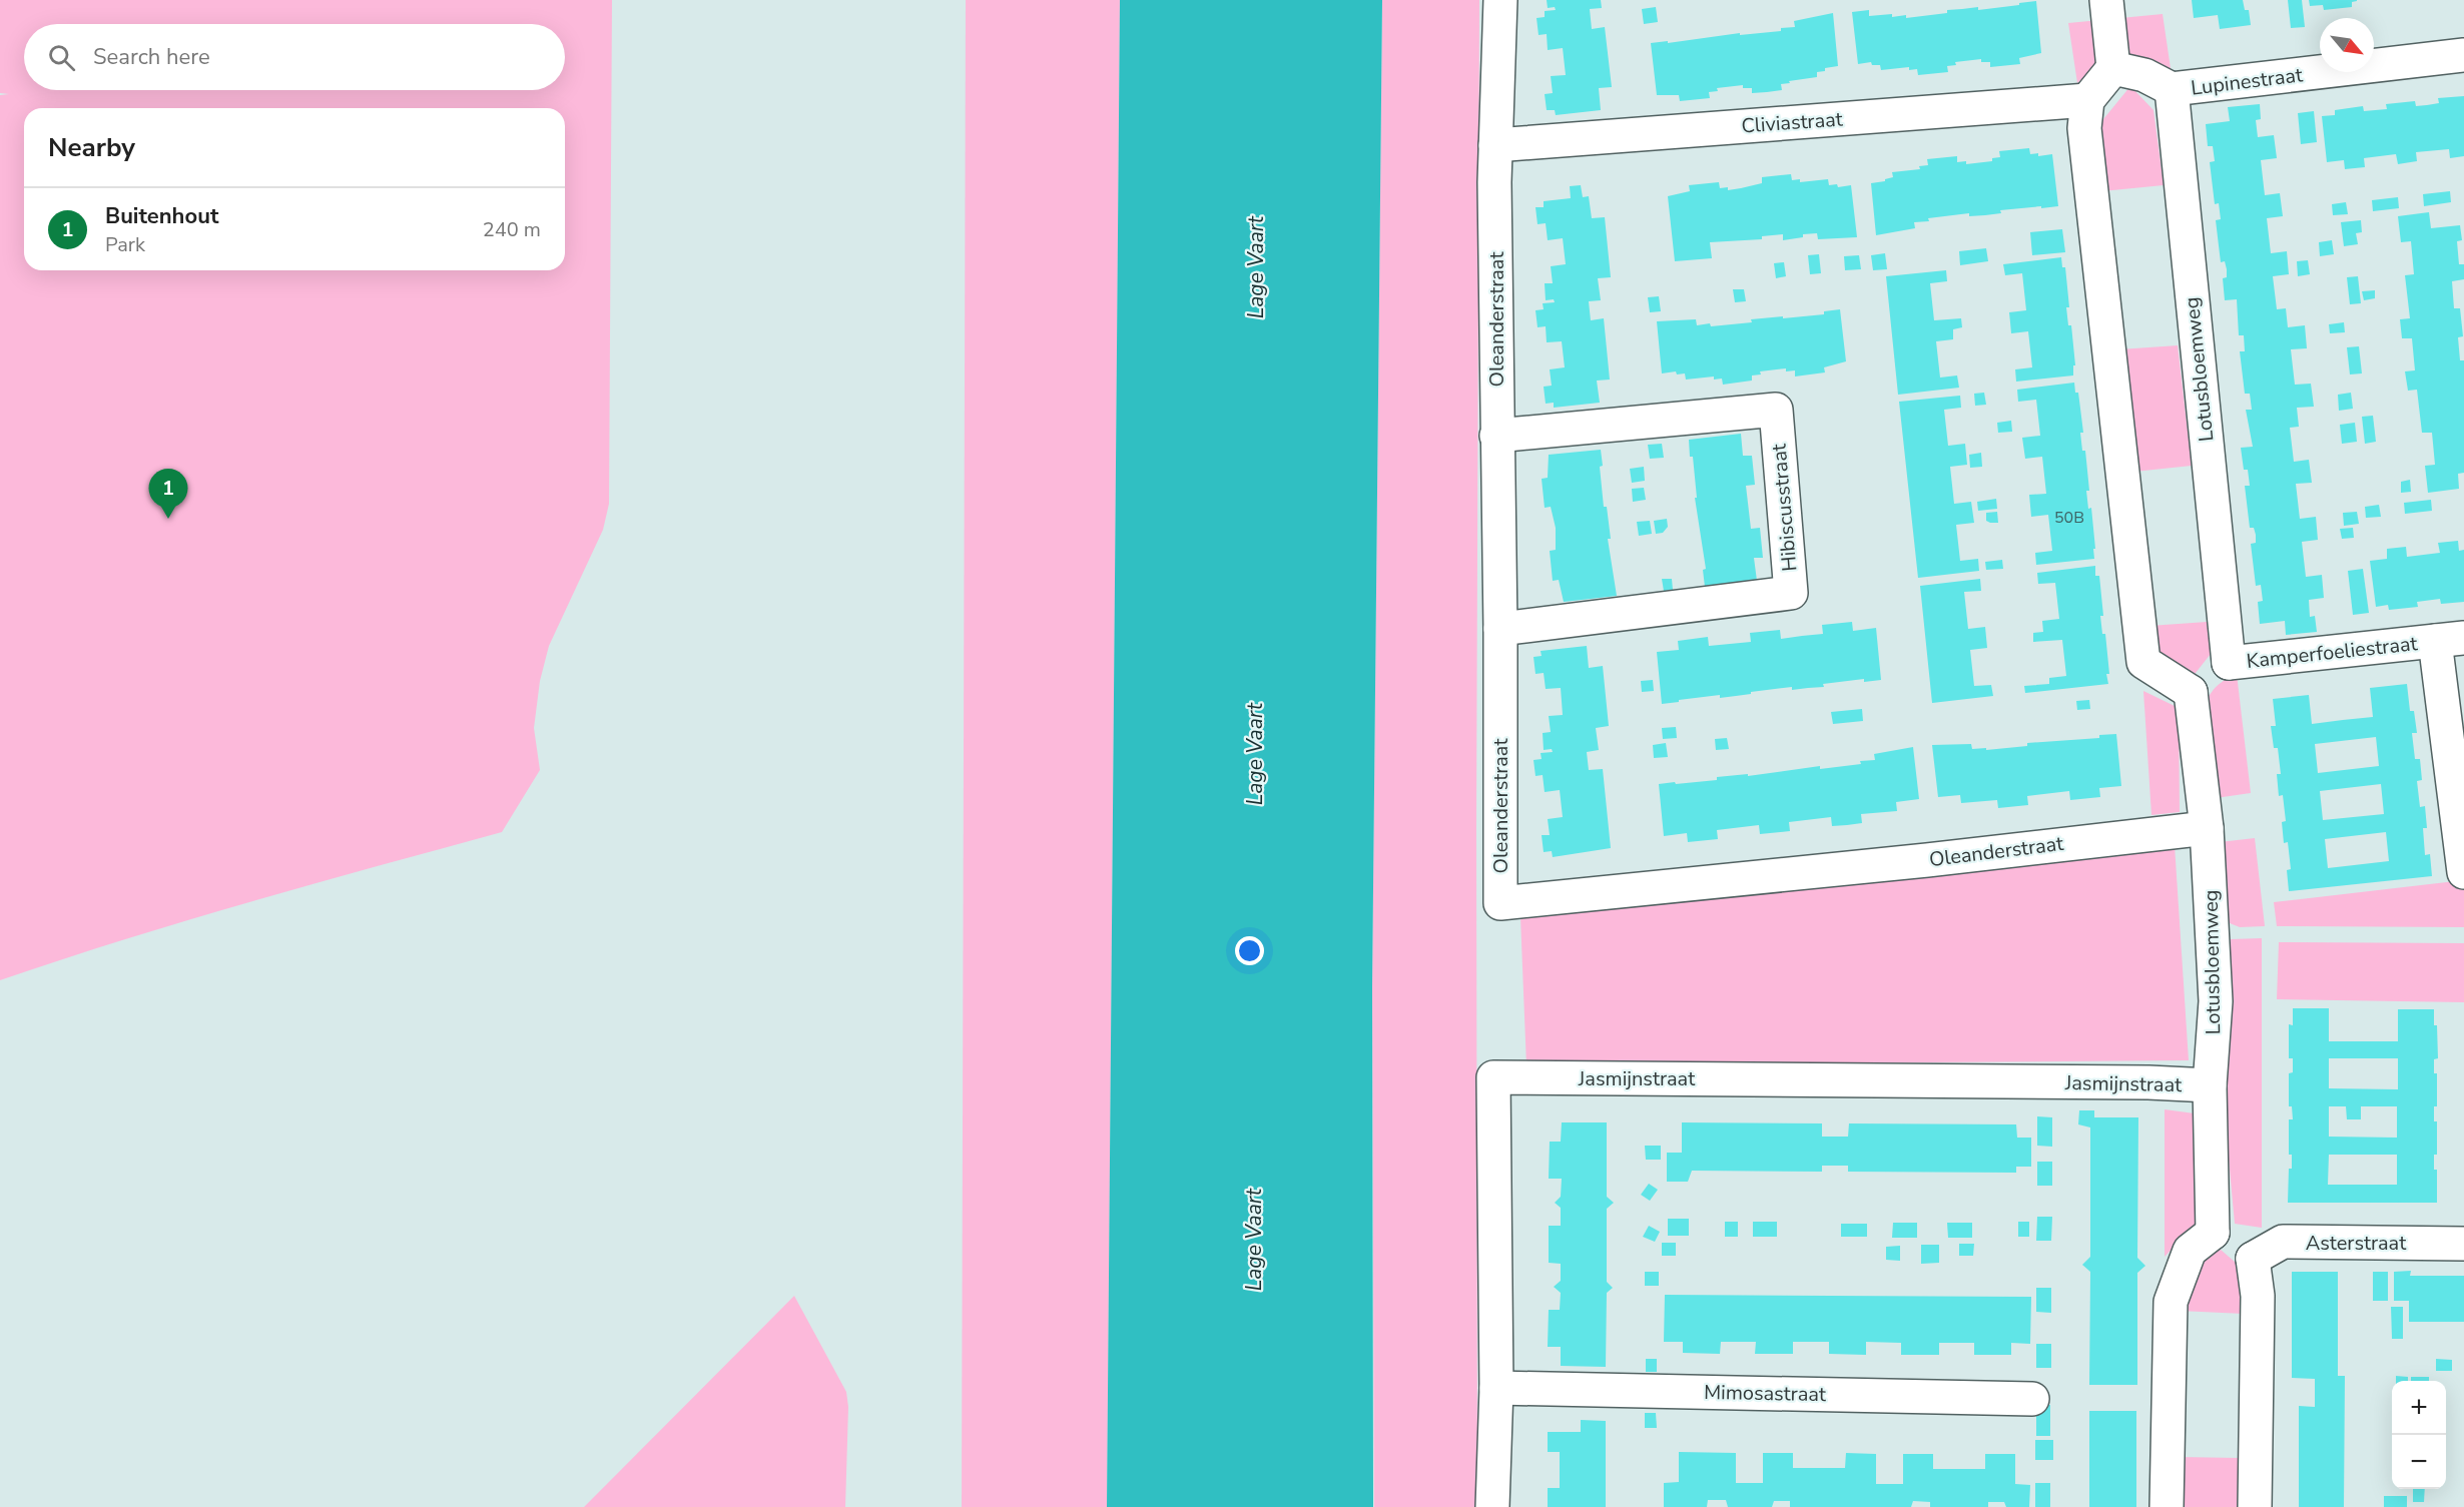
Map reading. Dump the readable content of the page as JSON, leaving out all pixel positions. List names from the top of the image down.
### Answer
{
  "streets": {
    "street": [
      "Lupinestraat",
      "Cliviastraat",
      "Oleanderstraat",
      "Lotusbloemweg",
      "Hibiscusstraat",
      "Kamperfoeliestraat",
      "Jasmijnstraat",
      "Asterstraat",
      "Mimosastraat"
    ]
  },
  "crossings": [
    ["Lupinestraat", "Lotusbloemweg"],
    ["Cliviastraat", "Oleanderstraat"],
    ["Oleanderstraat", "Lotusbloemweg"],
    ["Oleanderstraat", "Hibiscusstraat"],
    ["Lotusbloemweg", "Kamperfoeliestraat"],
    ["Lotusbloemweg", "Jasmijnstraat"],
    ["Jasmijnstraat", "Mimosastraat"]
  ],
  "water": ["Lage Vaart"],
  "house_numbers": ["50B"],
  "north": "bottom right",
  "page": {
    "search": "Search here",
    "heading": "Nearby",
    "list": [
      {
        "mark": "1",
        "name": "Buitenhout",
        "note": "Park",
        "value": "240 m"
      }
    ],
    "pins": "1",
    "map_buttons": ["+", "−"]
  }
}
